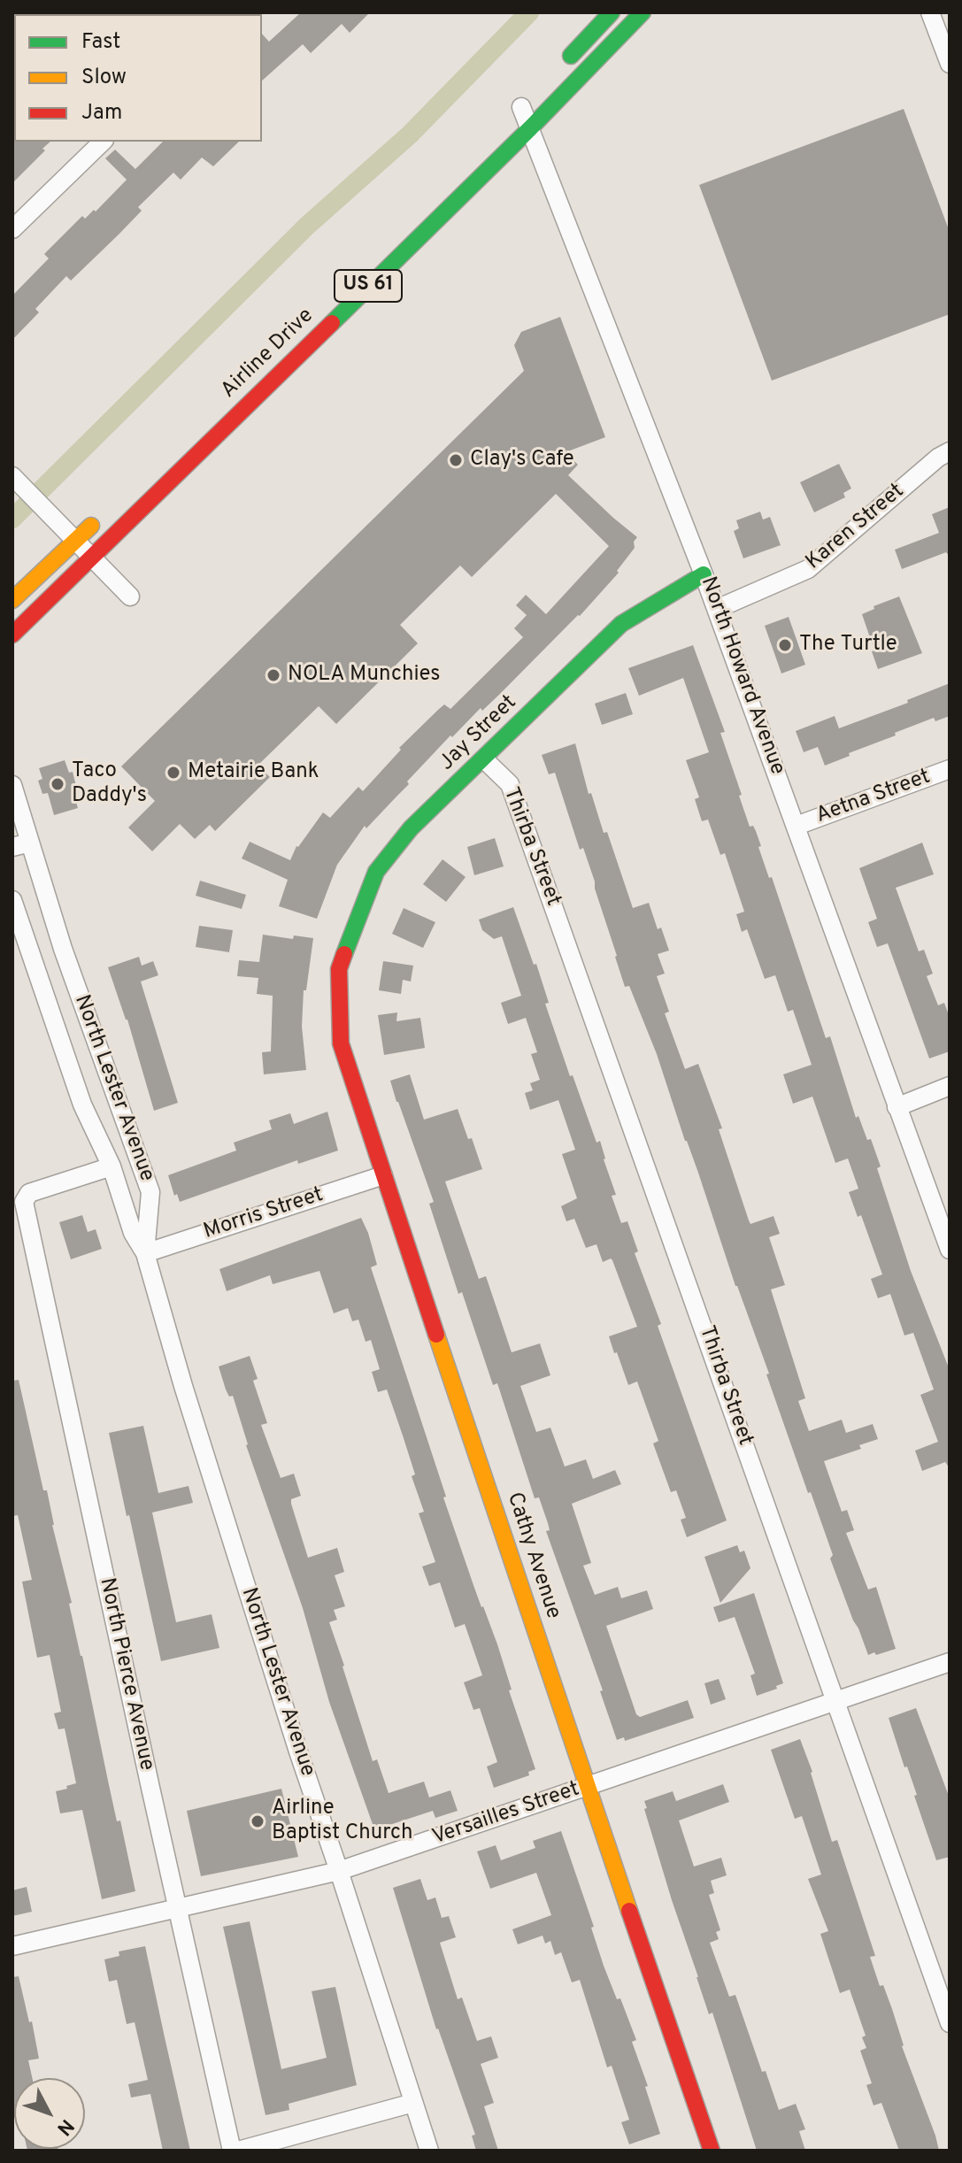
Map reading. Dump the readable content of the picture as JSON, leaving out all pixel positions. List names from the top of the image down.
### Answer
{
  "streets": {
    "main road": [
      "US 61",
      "Airline Drive",
      "Jay Street",
      "Cathy Avenue"
    ],
    "street": [
      "Karen Street",
      "North Howard Avenue",
      "Aetna Street",
      "Thirba Street",
      "North Lester Avenue",
      "Morris Street",
      "North Pierce Avenue",
      "Versailles Street"
    ]
  },
  "crossings": [
    ["Airline Drive", "North Howard Avenue"],
    ["Karen Street", "North Howard Avenue"],
    ["North Howard Avenue", "Jay Street"],
    ["North Howard Avenue", "Aetna Street"],
    ["Jay Street", "Thirba Street"],
    ["Jay Street", "Cathy Avenue"],
    ["Thirba Street", "Versailles Street"],
    ["North Lester Avenue", "Morris Street"],
    ["North Lester Avenue", "North Pierce Avenue"],
    ["North Lester Avenue", "Versailles Street"],
    ["Morris Street", "Cathy Avenue"],
    ["Cathy Avenue", "Versailles Street"],
    ["North Pierce Avenue", "Versailles Street"]
  ],
  "places": [
    "Clay's Cafe",
    "The Turtle",
    "NOLA Munchies",
    "Metairie Bank",
    "Taco Daddy's",
    "Airline Baptist Church"
  ],
  "legend": ["Fast", "Slow", "Jam"],
  "north": "bottom right"
}
